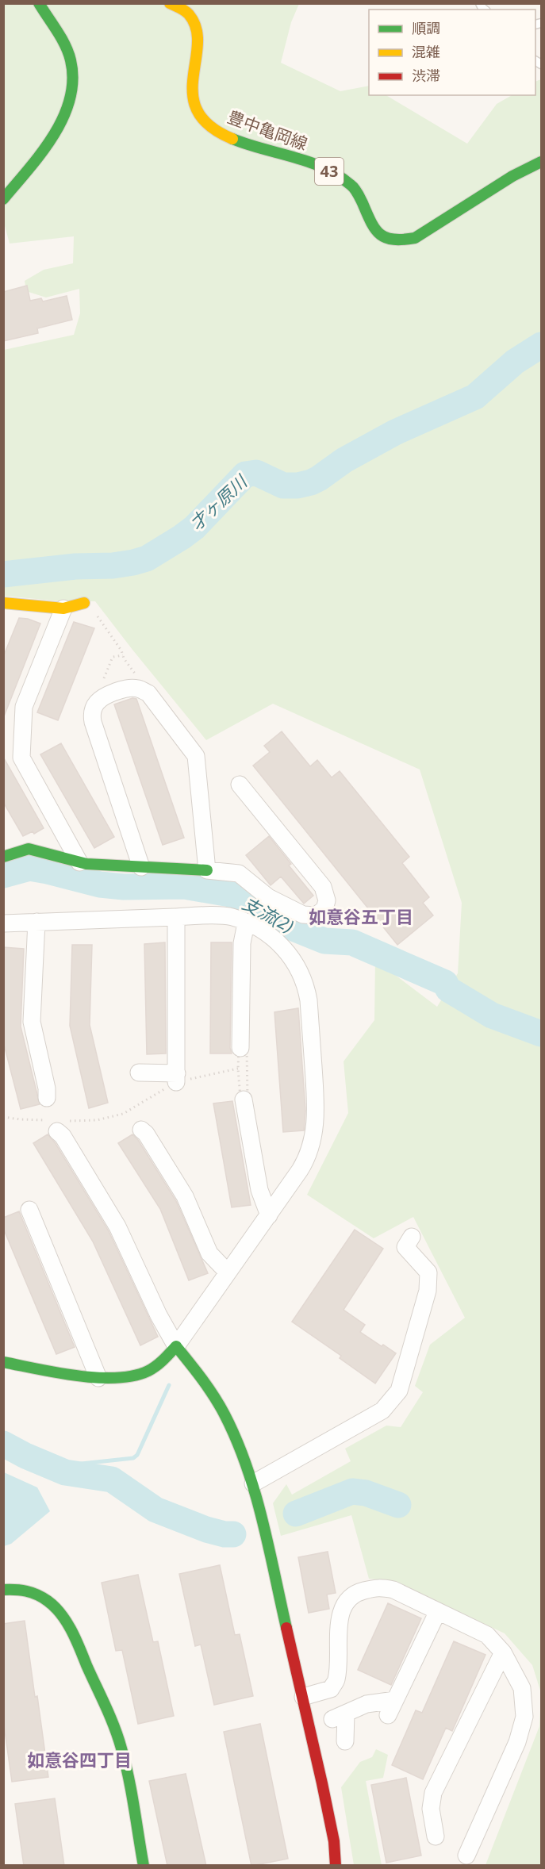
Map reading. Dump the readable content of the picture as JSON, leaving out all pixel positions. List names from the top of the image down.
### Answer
{
  "streets": {
    "street": ["豊中亀岡線", "43"]
  },
  "districts": ["如意谷五丁目", "如意谷四丁目"],
  "water": ["才ヶ原川", "支流(2)"],
  "legend": ["順調", "混雑", "渋滞"]
}
